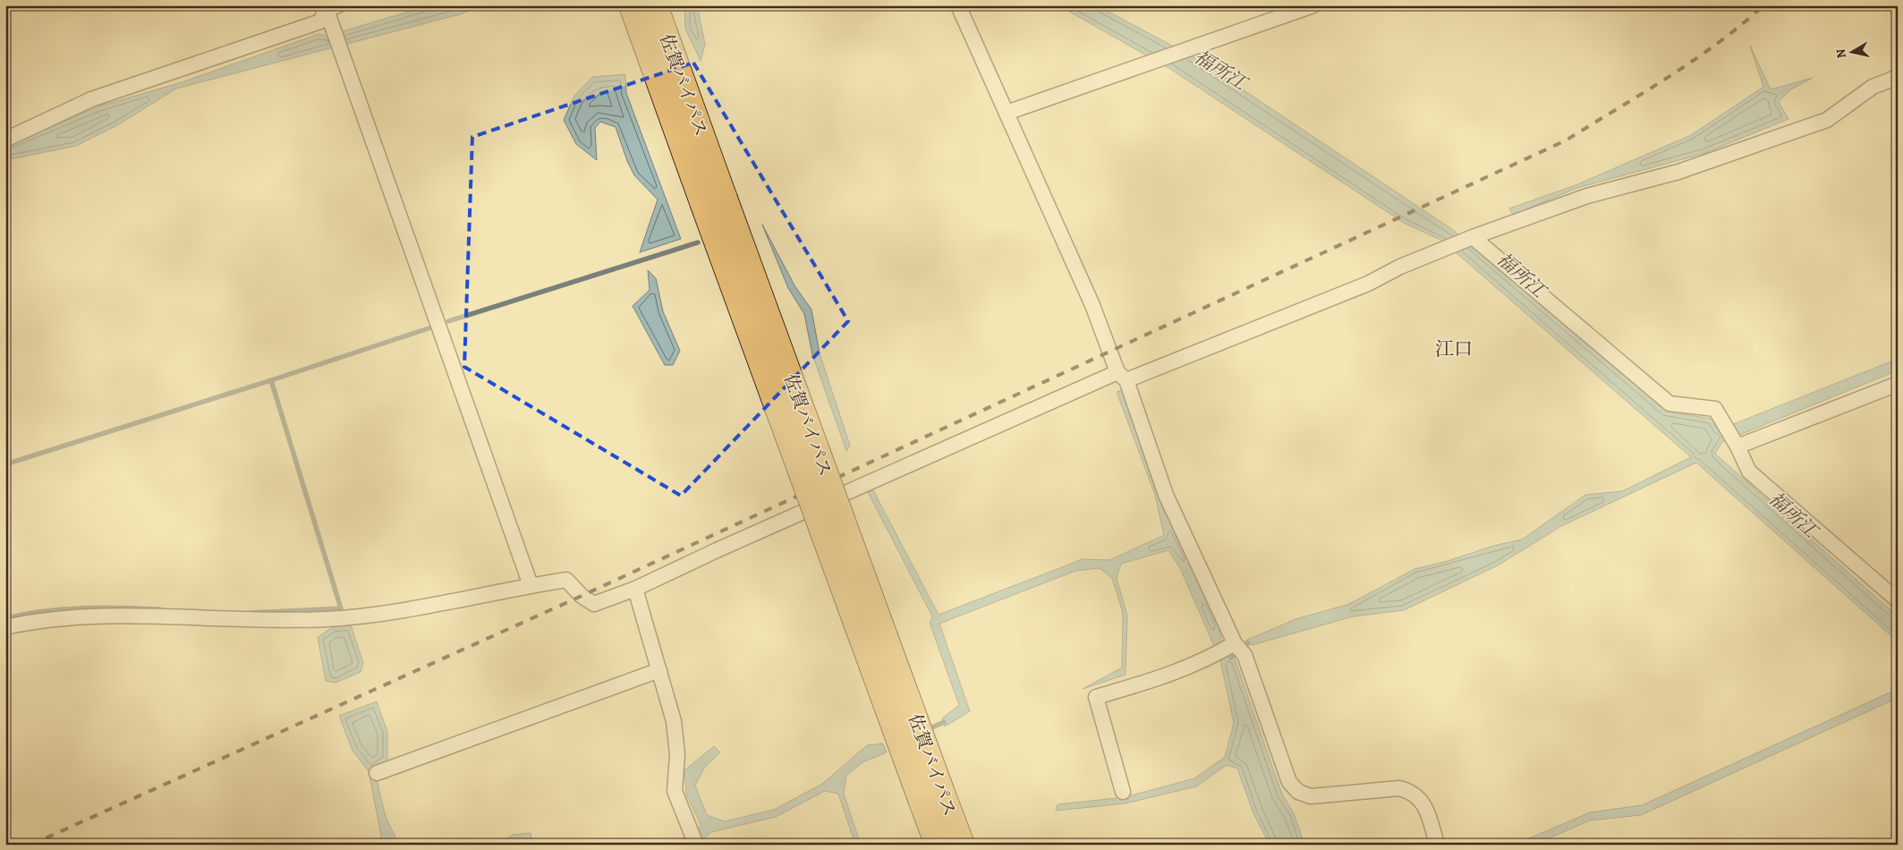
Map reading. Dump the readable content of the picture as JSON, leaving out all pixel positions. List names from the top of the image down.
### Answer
{
  "streets": {
    "highway": ["佐賀バイパス"]
  },
  "districts": ["江口"],
  "water": ["福所江"],
  "north": "left"
}
